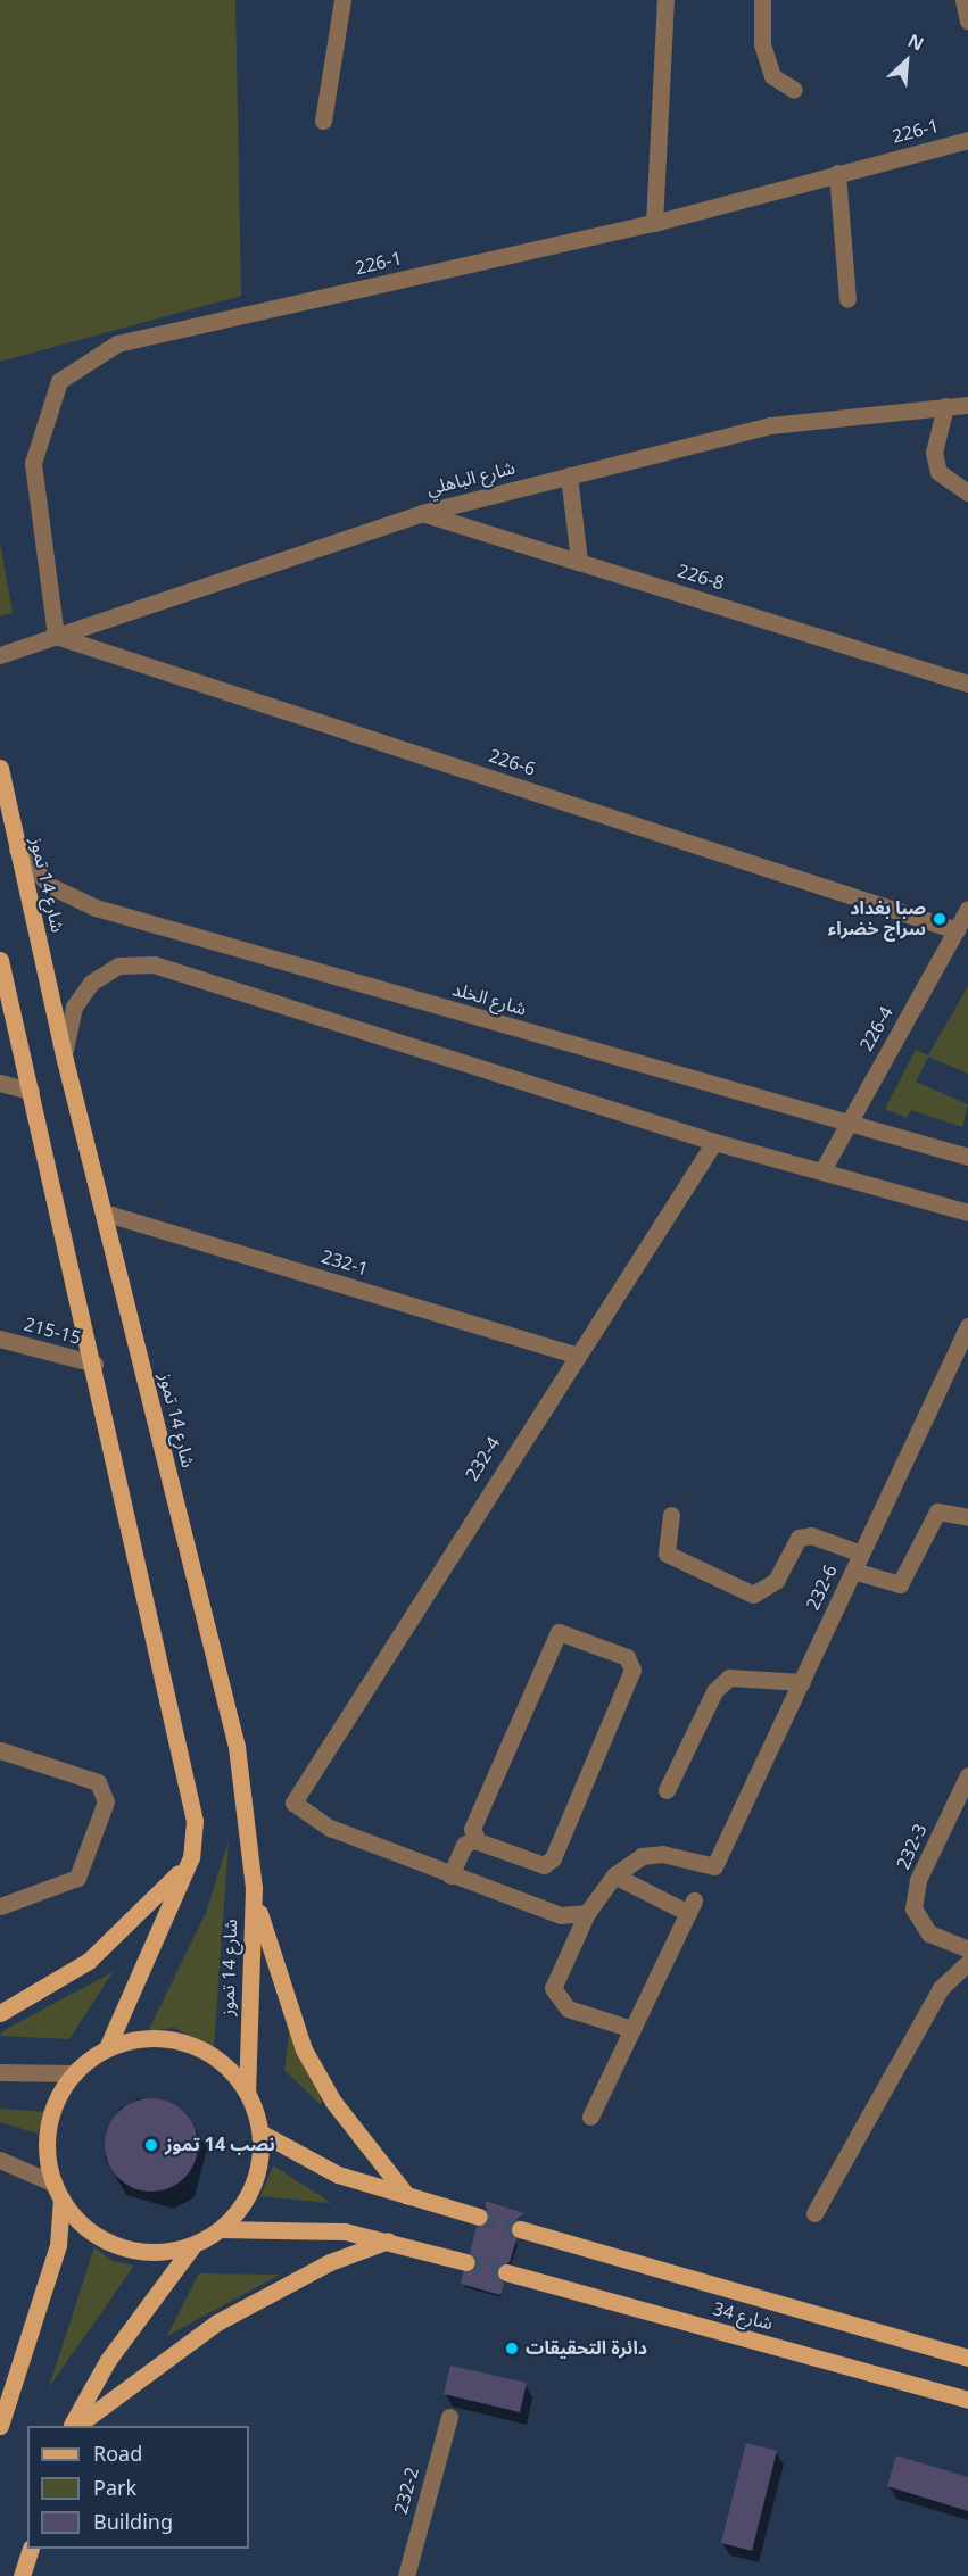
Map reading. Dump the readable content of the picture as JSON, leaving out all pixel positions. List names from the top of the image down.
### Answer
{
  "streets": {
    "main road": ["شارع 14 تموز", "شارع 34"],
    "street": [
      "226-1",
      "شارع الباهلي",
      "226-8",
      "226-6",
      "شارع الخلد",
      "226-4",
      "232-1",
      "215-15",
      "232-4",
      "232-6",
      "232-3",
      "232-2"
    ]
  },
  "crossings": [
    ["226-1", "شارع الباهلي"],
    ["226-1", "226-6"],
    ["شارع الباهلي", "226-8"],
    ["شارع الباهلي", "226-6"],
    ["226-6", "226-4"],
    ["شارع 14 تموز", "شارع الخلد"],
    ["شارع 14 تموز", "232-1"],
    ["شارع الخلد", "226-4"],
    ["232-1", "232-4"]
  ],
  "places": ["صبا بغداد سراج خضراء", "نصب 14 تموز", "دائرة التحقيقات"],
  "legend": ["Road", "Park", "Building"],
  "north": "top right"
}
